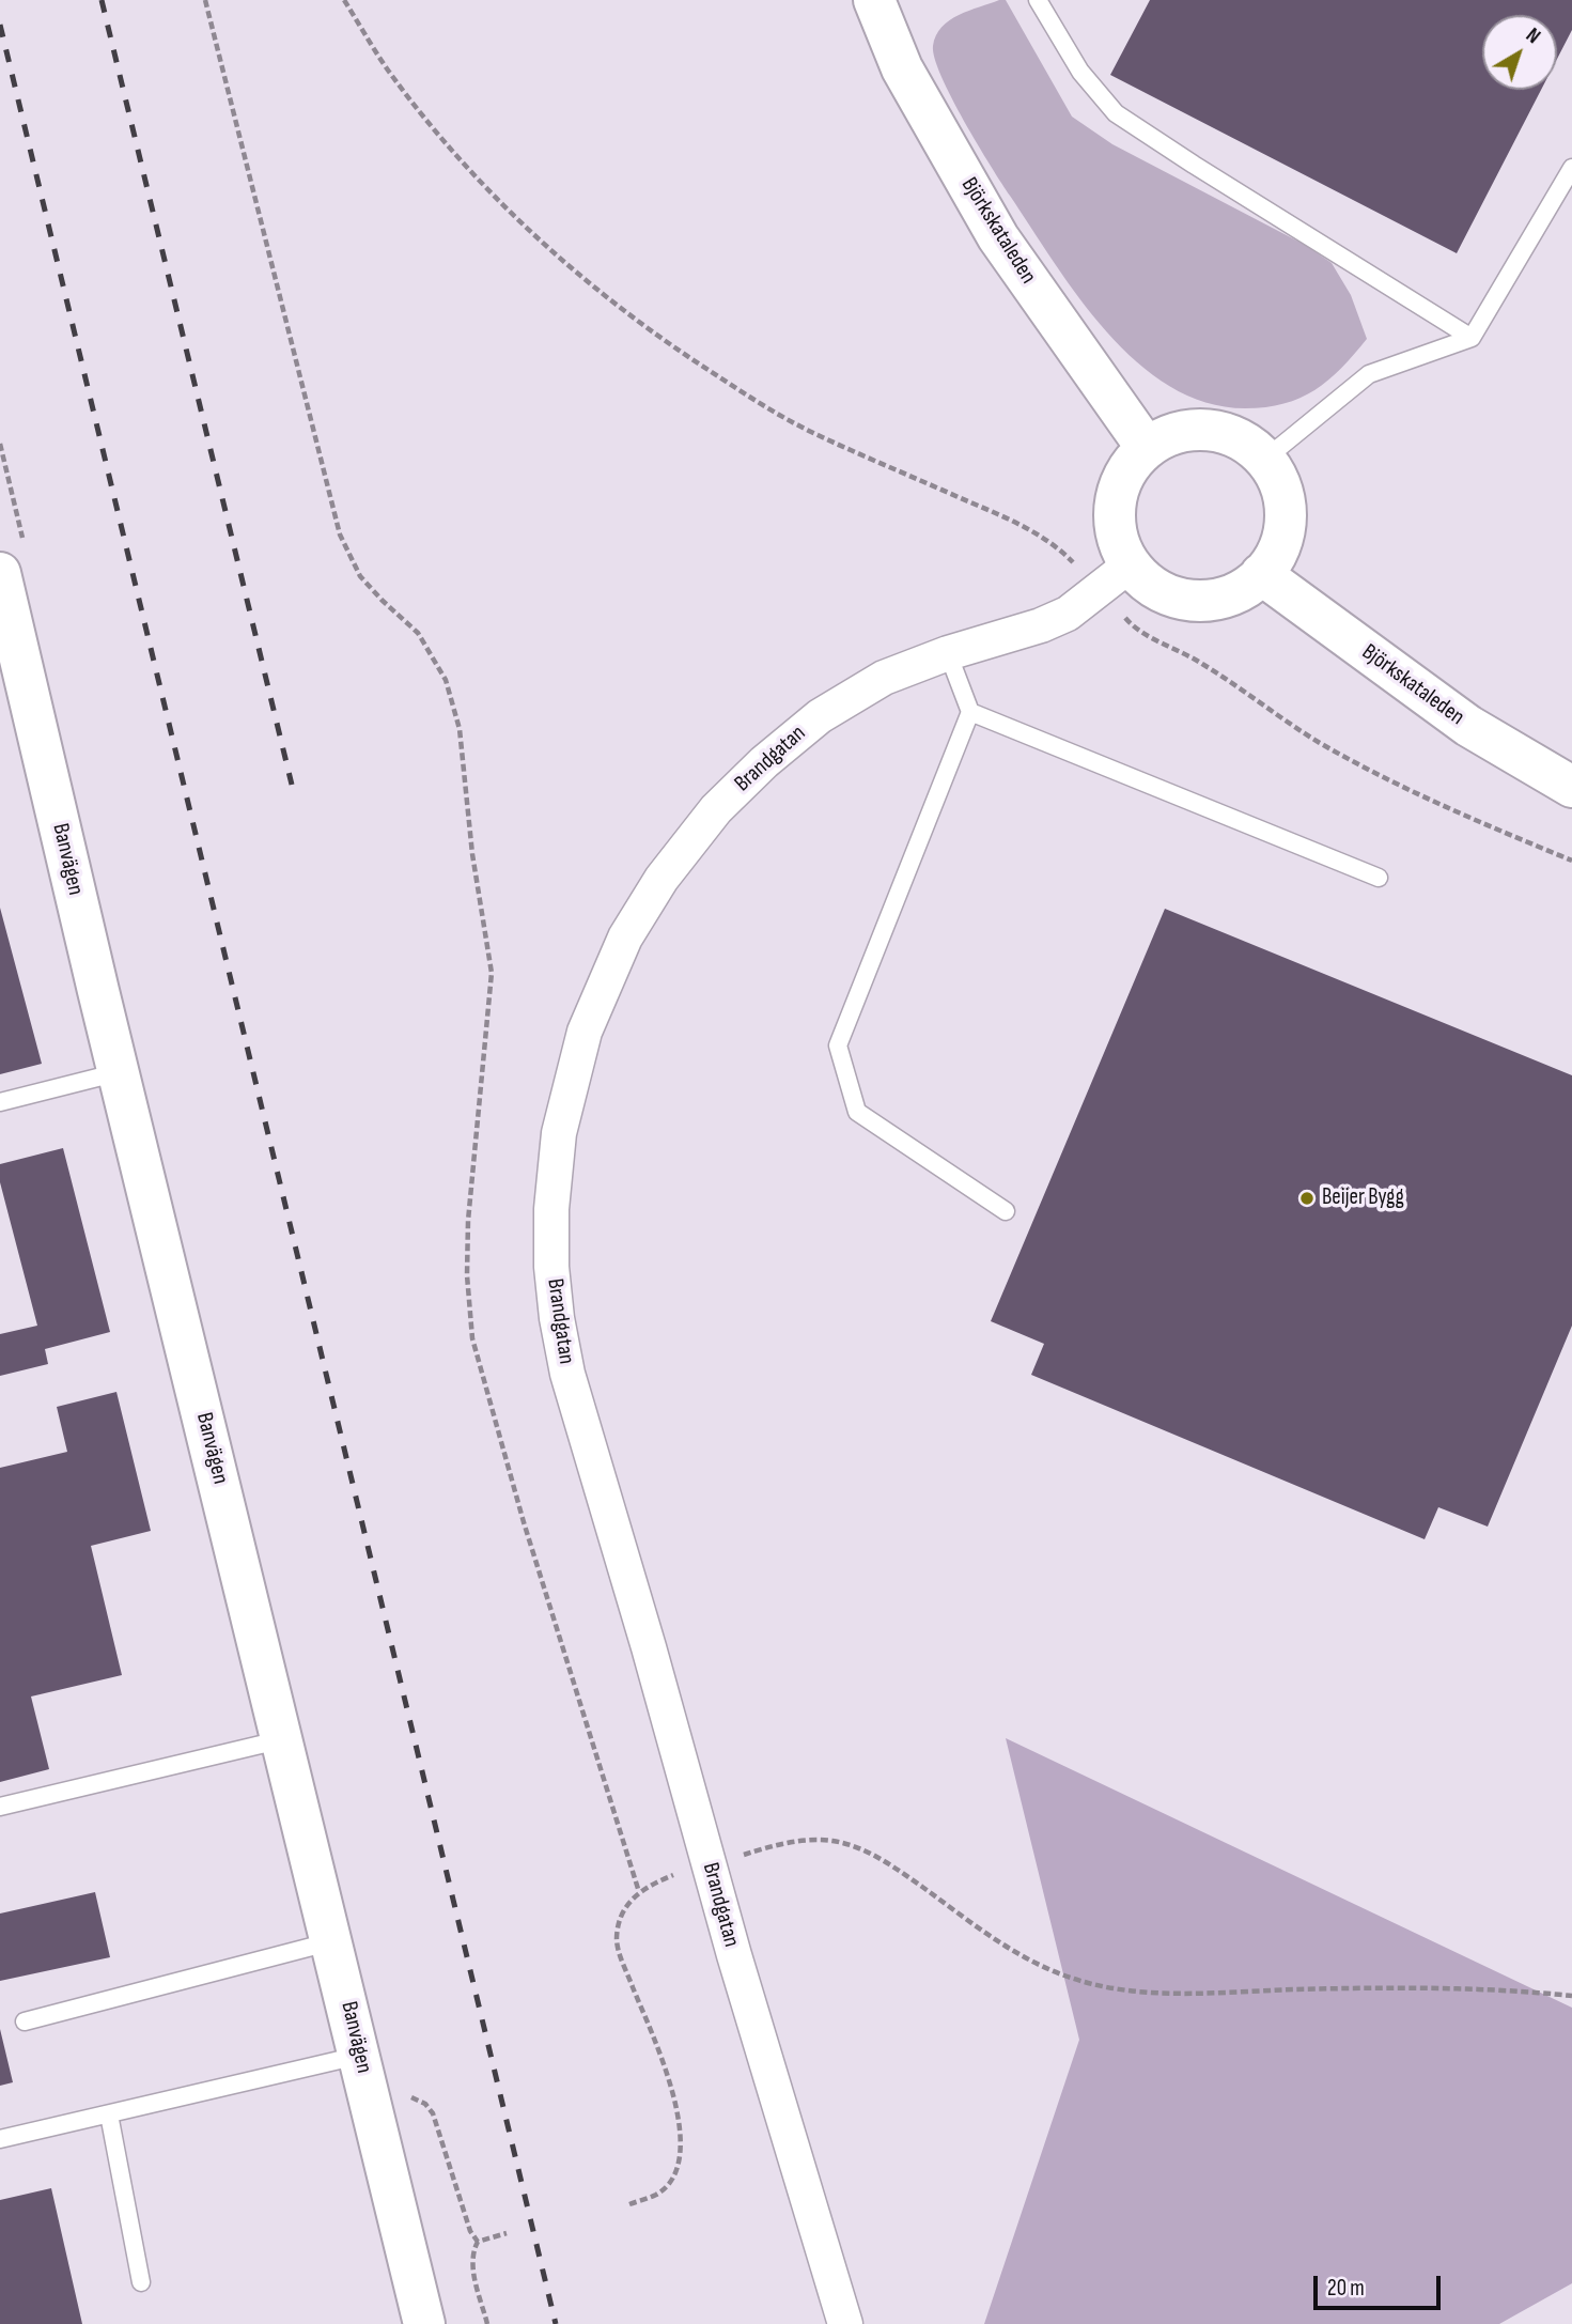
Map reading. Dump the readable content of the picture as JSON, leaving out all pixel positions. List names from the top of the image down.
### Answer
{
  "streets": {
    "street": ["Björkskataleden", "Brandgatan", "Banvägen"]
  },
  "crossings": [
    ["Björkskataleden", "Brandgatan"]
  ],
  "places": ["Beijer Bygg"],
  "scale_bar": "20 m",
  "north": "top right"
}
